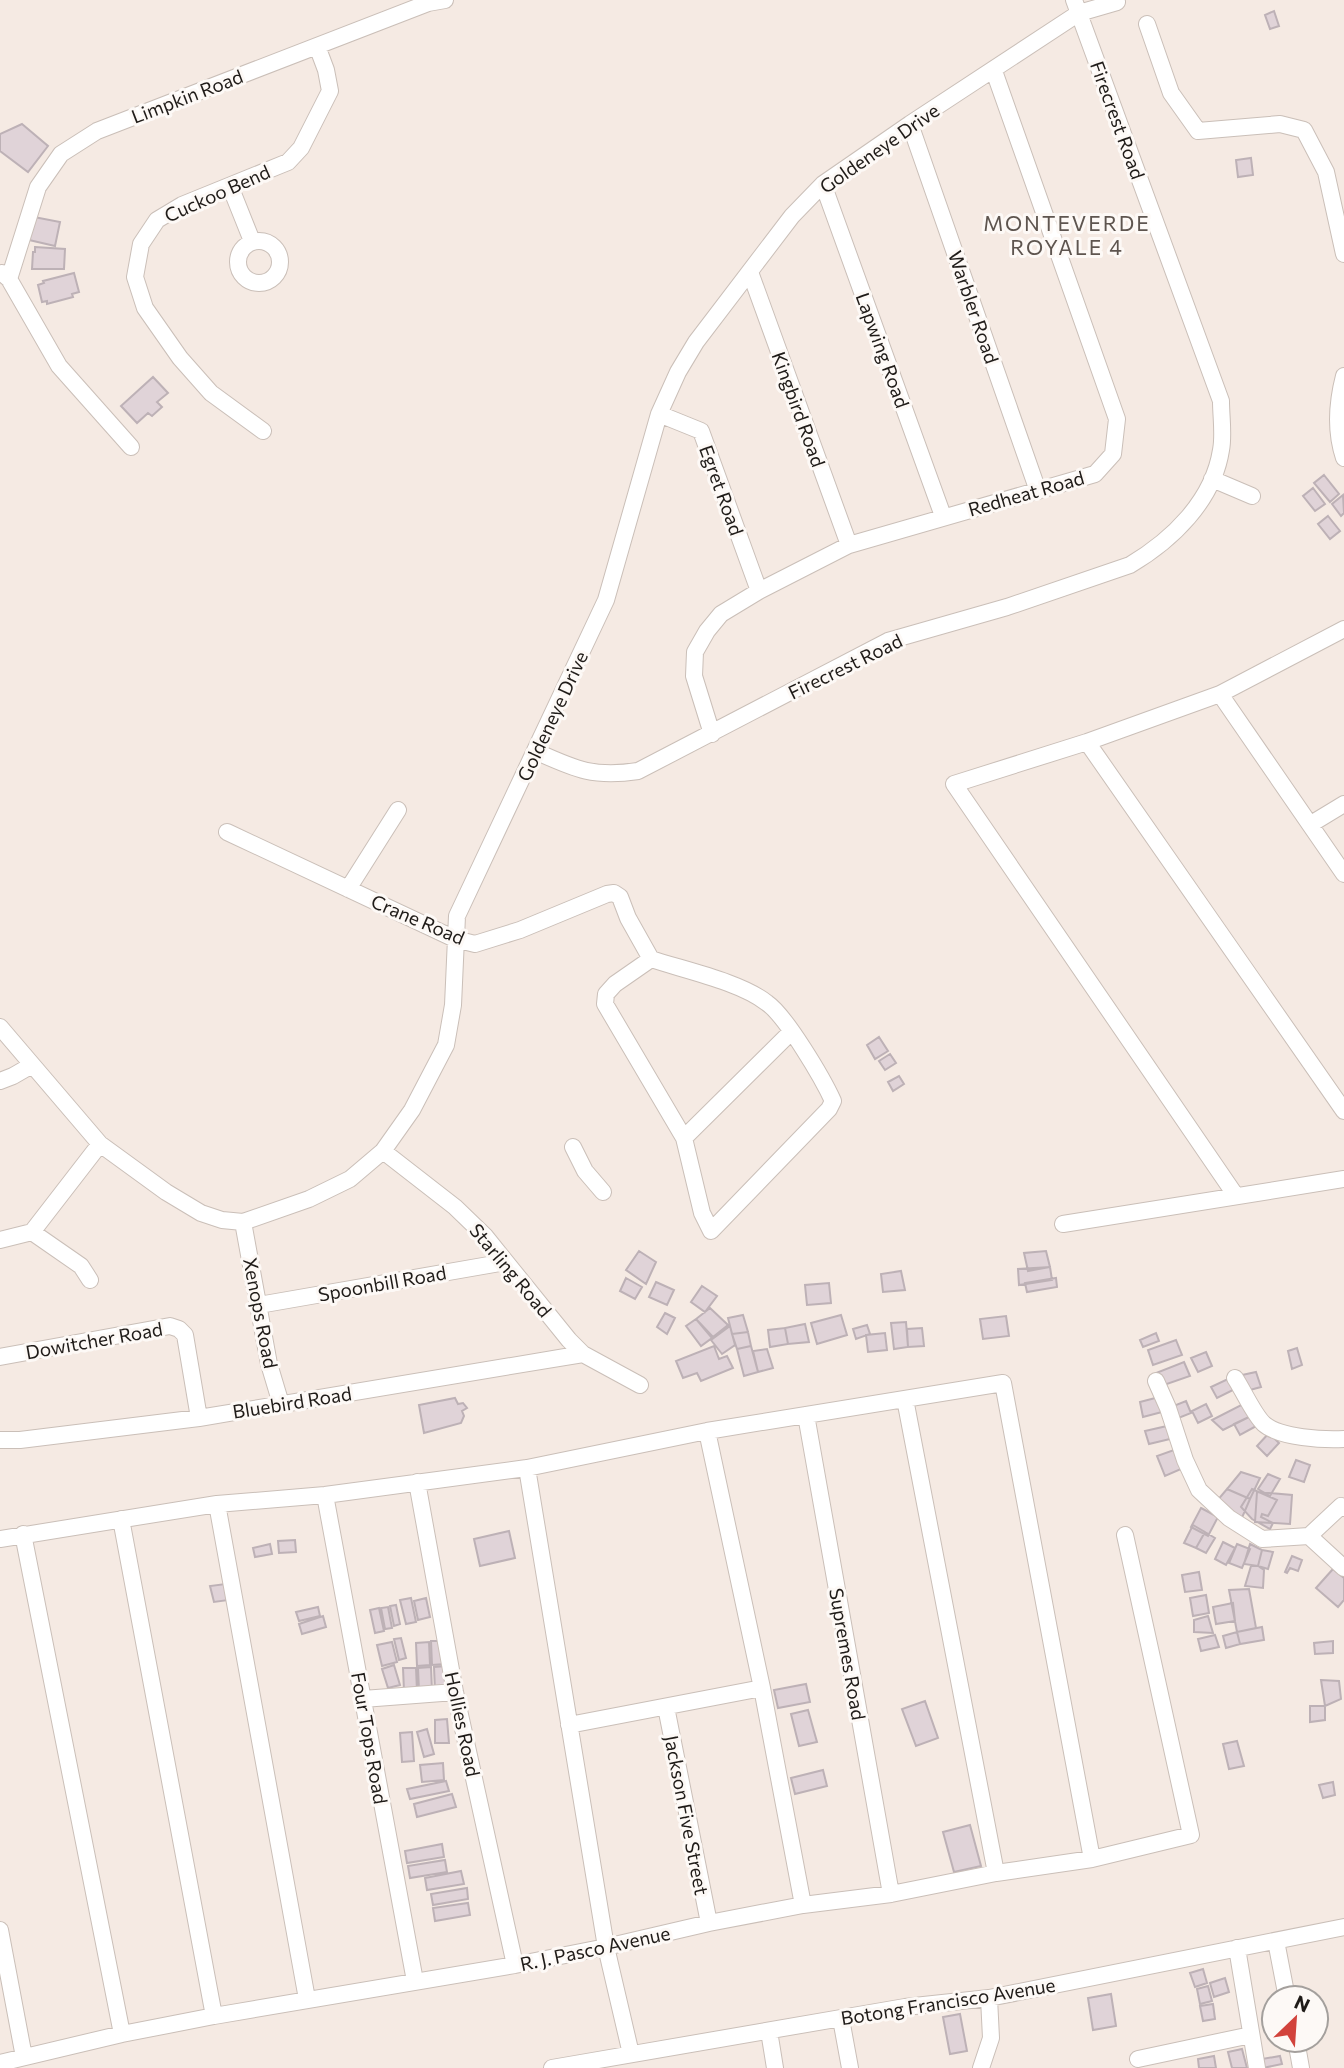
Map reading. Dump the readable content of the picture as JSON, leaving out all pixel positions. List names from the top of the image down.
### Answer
{
  "streets": {
    "street": [
      "Limpkin Road",
      "Firecrest Road",
      "Goldeneye Drive",
      "Cuckoo Bend",
      "Warbler Road",
      "Lapwing Road",
      "Kingbird Road",
      "Egret Road",
      "Redheat Road",
      "Crane Road",
      "Starling Road",
      "Spoonbill Road",
      "Xenops Road",
      "Dowitcher Road",
      "Bluebird Road",
      "Supremes Road",
      "Hollies Road",
      "Four Tops Road",
      "Jackson Five Street",
      "R. J. Pasco Avenue",
      "Botong Francisco Avenue"
    ]
  },
  "crossings": [
    ["Limpkin Road", "Cuckoo Bend"],
    ["Firecrest Road", "Goldeneye Drive"],
    ["Firecrest Road", "Redheat Road"],
    ["Goldeneye Drive", "Warbler Road"],
    ["Goldeneye Drive", "Lapwing Road"],
    ["Goldeneye Drive", "Kingbird Road"],
    ["Goldeneye Drive", "Egret Road"],
    ["Goldeneye Drive", "Redheat Road"],
    ["Goldeneye Drive", "Crane Road"],
    ["Goldeneye Drive", "Starling Road"],
    ["Goldeneye Drive", "Xenops Road"],
    ["Warbler Road", "Redheat Road"],
    ["Lapwing Road", "Redheat Road"],
    ["Kingbird Road", "Redheat Road"],
    ["Egret Road", "Redheat Road"],
    ["Starling Road", "Spoonbill Road"],
    ["Starling Road", "Bluebird Road"],
    ["Spoonbill Road", "Xenops Road"],
    ["Xenops Road", "Bluebird Road"],
    ["Dowitcher Road", "Bluebird Road"],
    ["Supremes Road", "R. J. Pasco Avenue"],
    ["Hollies Road", "R. J. Pasco Avenue"],
    ["Four Tops Road", "R. J. Pasco Avenue"],
    ["Jackson Five Street", "R. J. Pasco Avenue"]
  ],
  "districts": ["MONTEVERDE ROYALE 4"],
  "north": "top right"
}
